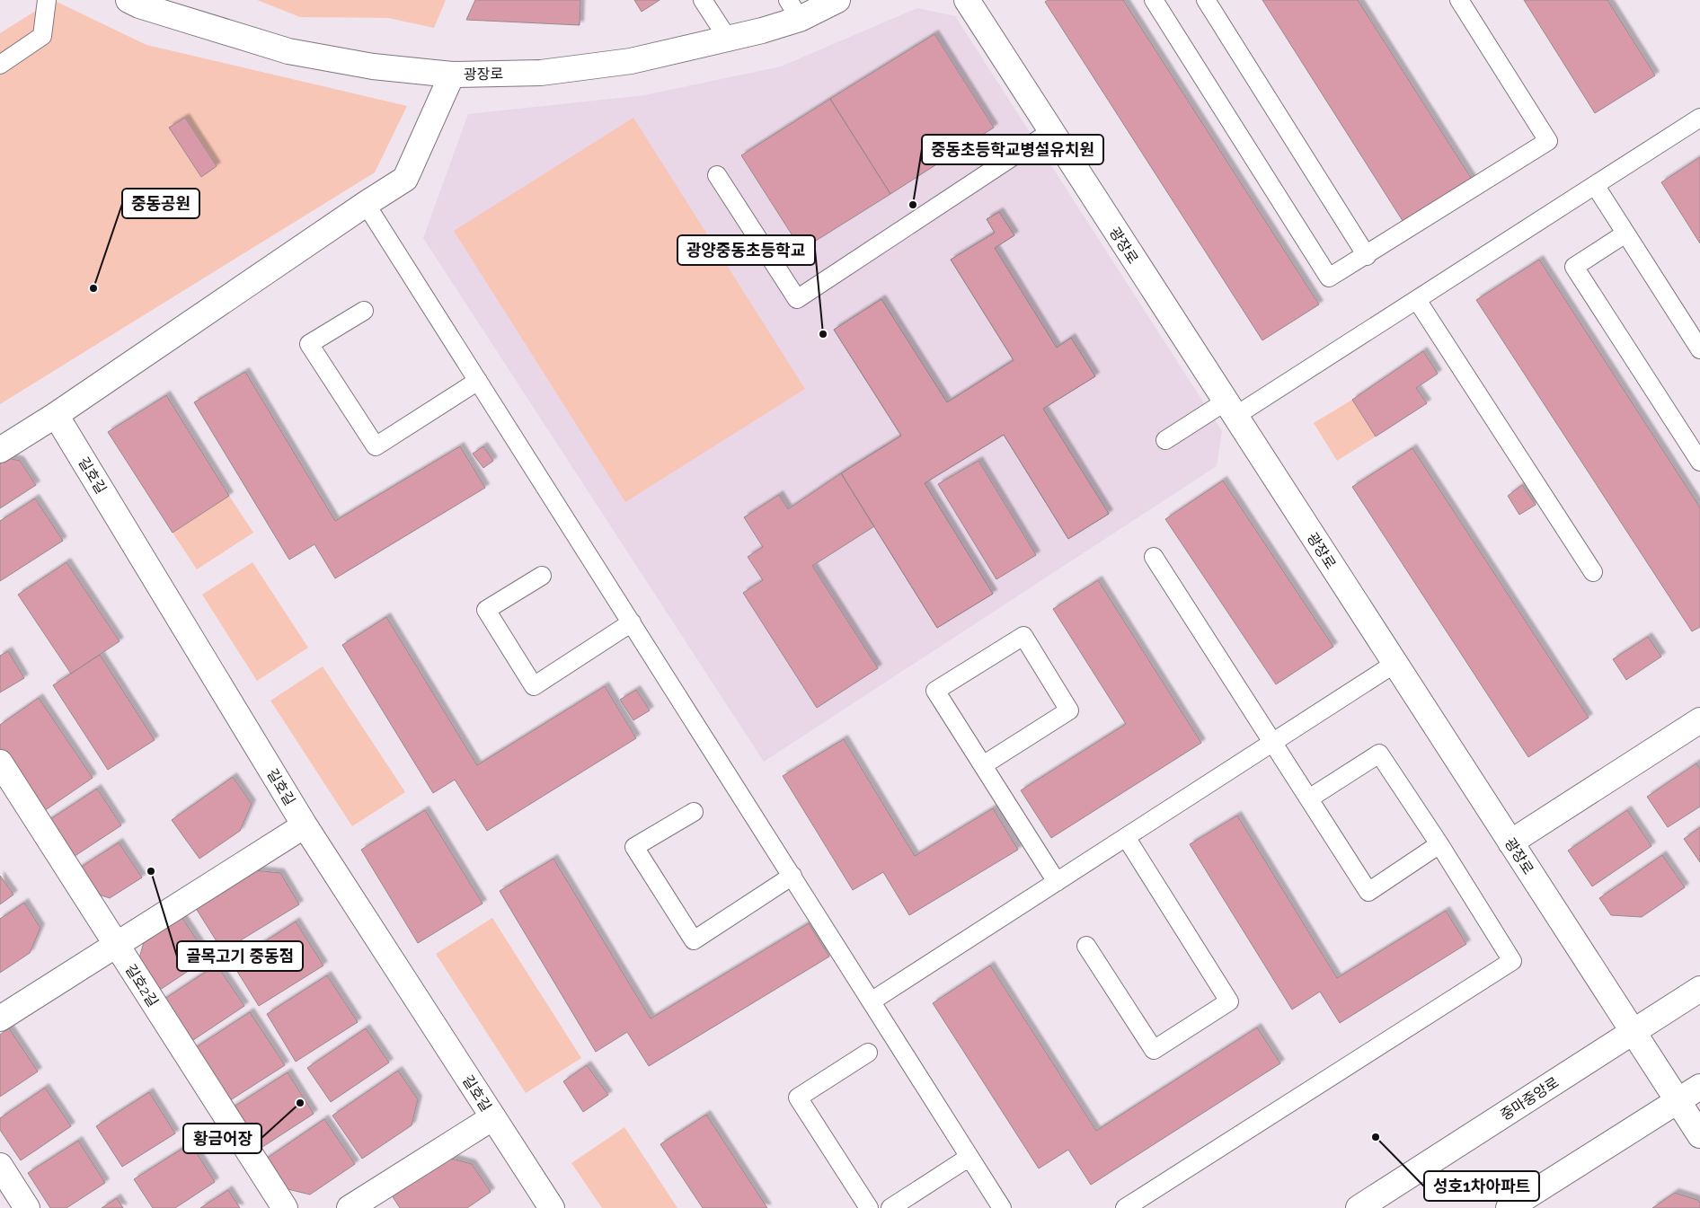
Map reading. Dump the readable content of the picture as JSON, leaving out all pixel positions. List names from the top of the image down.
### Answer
{
  "streets": {
    "street": [
      "광장로",
      "길호길",
      "길호2길",
      "중마중앙로"
    ]
  },
  "crossings": [
    ["광장로", "중마중앙로"]
  ],
  "places": [
    "중동초등학교병설유치원",
    "중동공원",
    "광양중동초등학교",
    "골목고기 중동점",
    "황금어장",
    "성호1차아파트"
  ]
}
